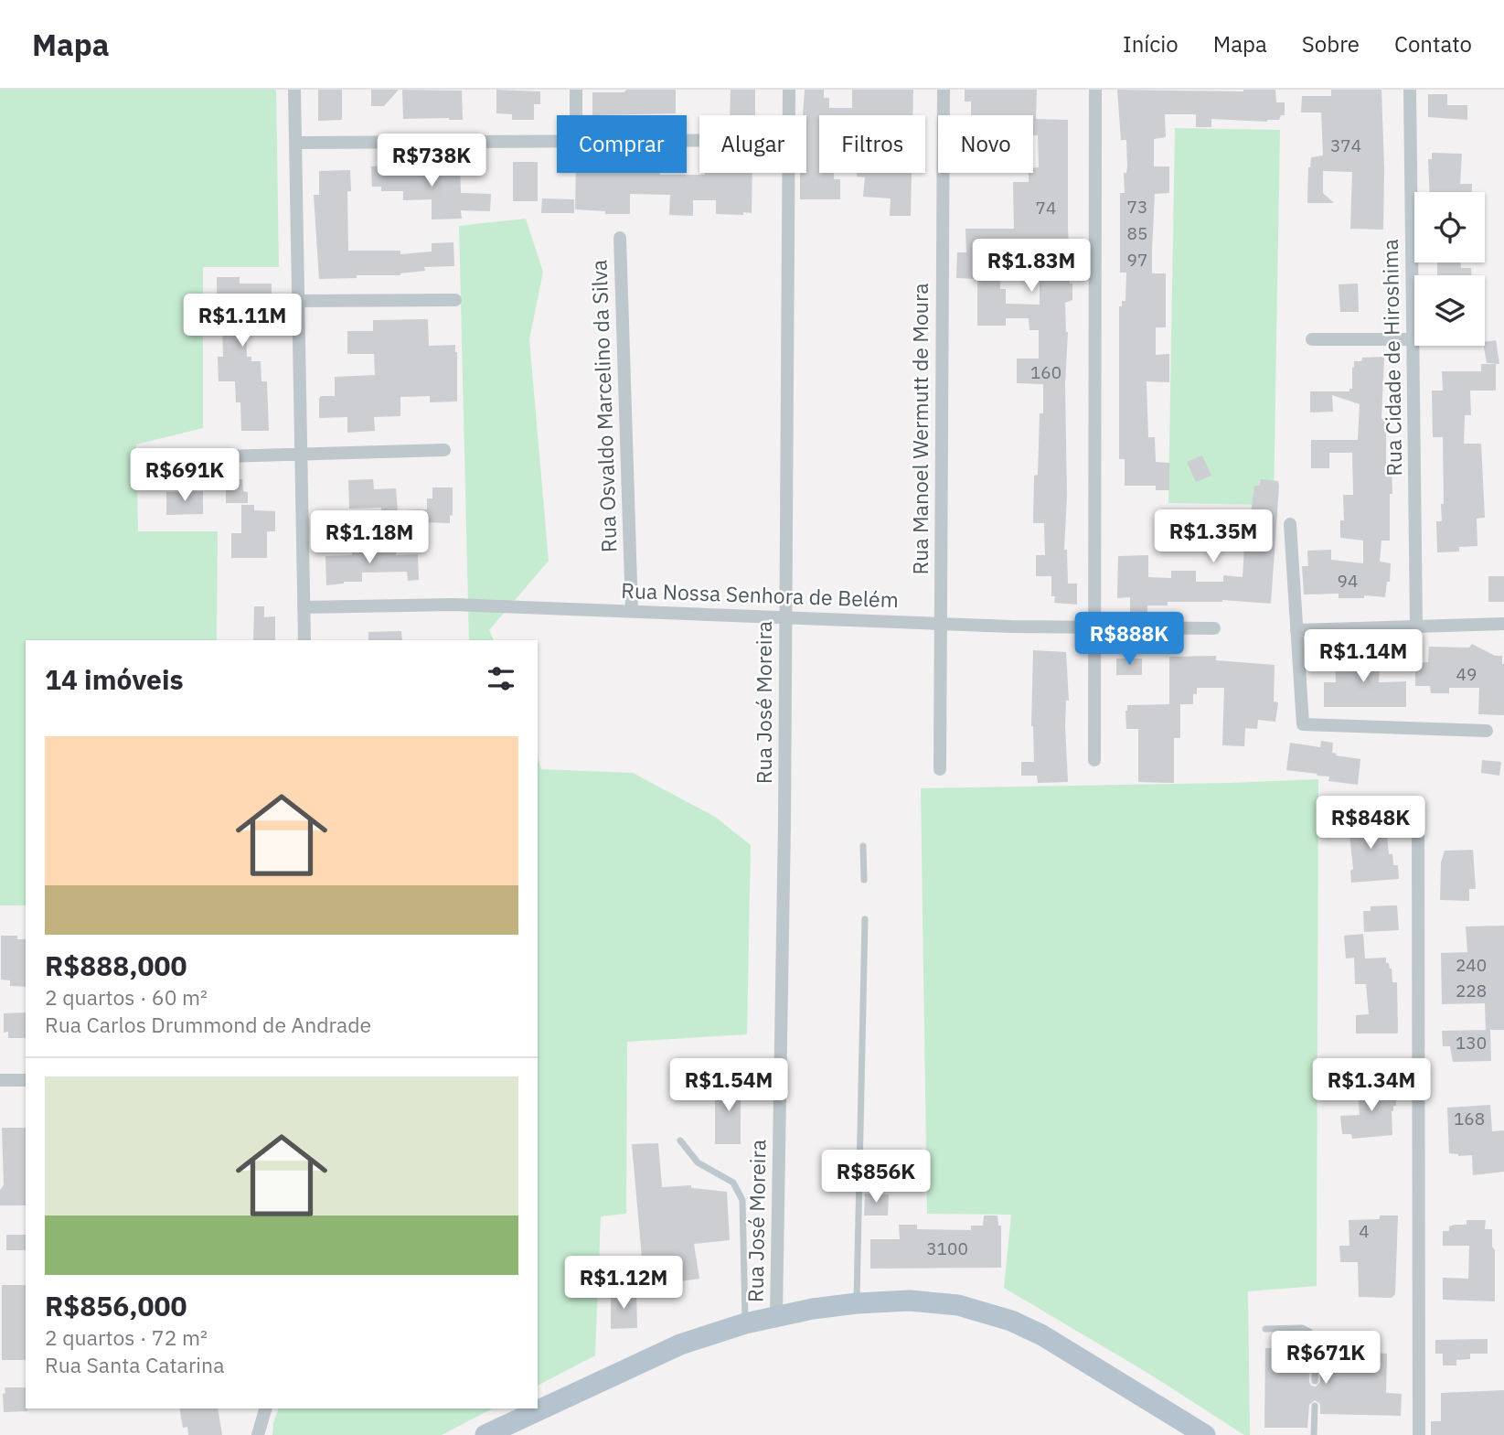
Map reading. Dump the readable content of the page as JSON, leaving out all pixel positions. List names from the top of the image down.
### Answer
{
  "streets": {
    "street": [
      "Rua Cidade de Hiroshima",
      "Rua Osvaldo Marcelino da Silva",
      "Rua Manoel Wermutt de Moura",
      "Rua Nossa Senhora de Belém",
      "Rua José Moreira"
    ]
  },
  "crossings": [
    ["Rua Osvaldo Marcelino da Silva", "Rua Nossa Senhora de Belém"],
    ["Rua Manoel Wermutt de Moura", "Rua Nossa Senhora de Belém"],
    ["Rua Nossa Senhora de Belém", "Rua José Moreira"]
  ],
  "house_numbers": [
    "374",
    "73",
    "74",
    "85",
    "97",
    "160",
    "94",
    "49",
    "240",
    "228",
    "130",
    "168",
    "4",
    "3100"
  ],
  "page": {
    "header": "Mapa",
    "nav": [
      "Início",
      "Mapa",
      "Sobre",
      "Contato"
    ],
    "chip": [
      "Comprar",
      "Alugar",
      "Filtros",
      "Novo"
    ],
    "price": [
      "R$738K",
      "R$1.83M",
      "R$1.11M",
      "R$691K",
      "R$1.35M",
      "R$1.18M",
      "R$888K",
      "R$1.14M",
      "R$848K",
      "R$1.54M",
      "R$1.34M",
      "R$856K",
      "R$1.12M",
      "R$671K"
    ],
    "heading": "14 imóveis",
    "list": [
      {
        "name": "R$888,000",
        "note": "2 quartos · 60 m² · Rua Carlos Drummond de Andrade"
      },
      {
        "name": "R$856,000",
        "note": "2 quartos · 72 m² · Rua Santa Catarina"
      }
    ]
  }
}
